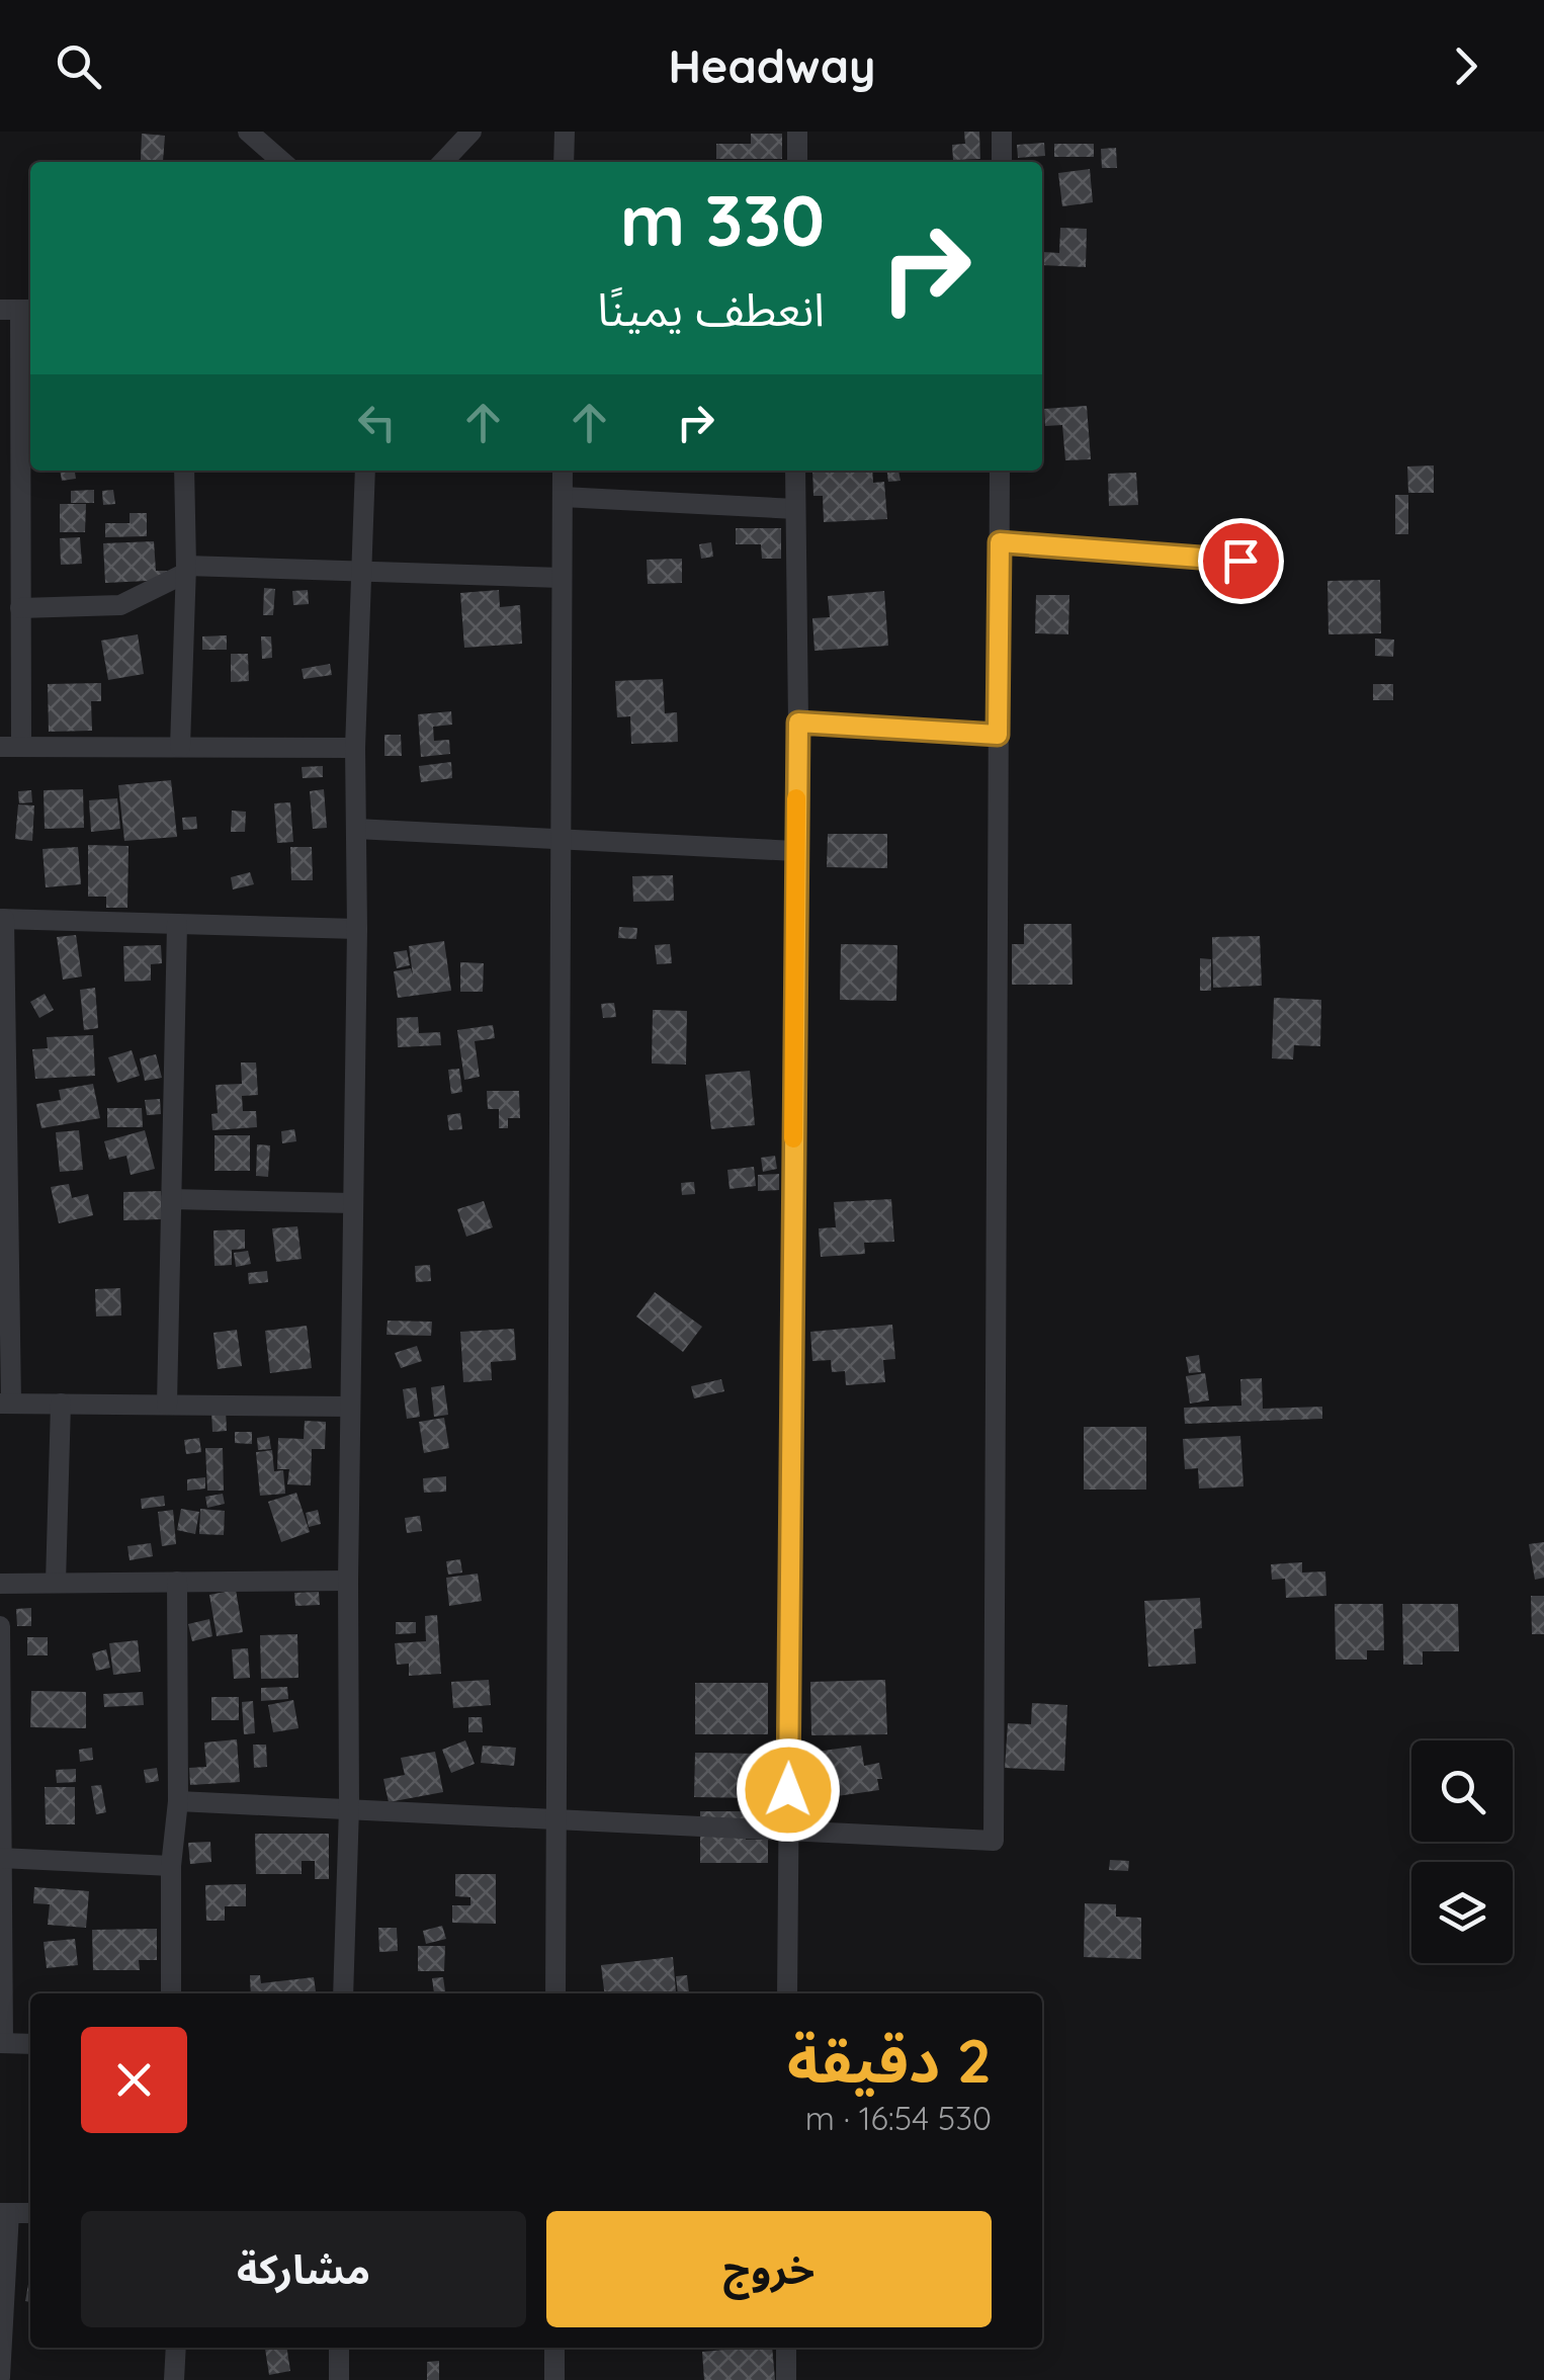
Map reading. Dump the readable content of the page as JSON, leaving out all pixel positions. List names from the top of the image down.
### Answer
{
  "page": {
    "header": "Headway",
    "turn": ["330 m", "انعطف يمينًا"],
    "heading": ["2 دقيقة", "530 m · 16:54"],
    "buttons": ["خروج", "مشاركة"]
  }
}
